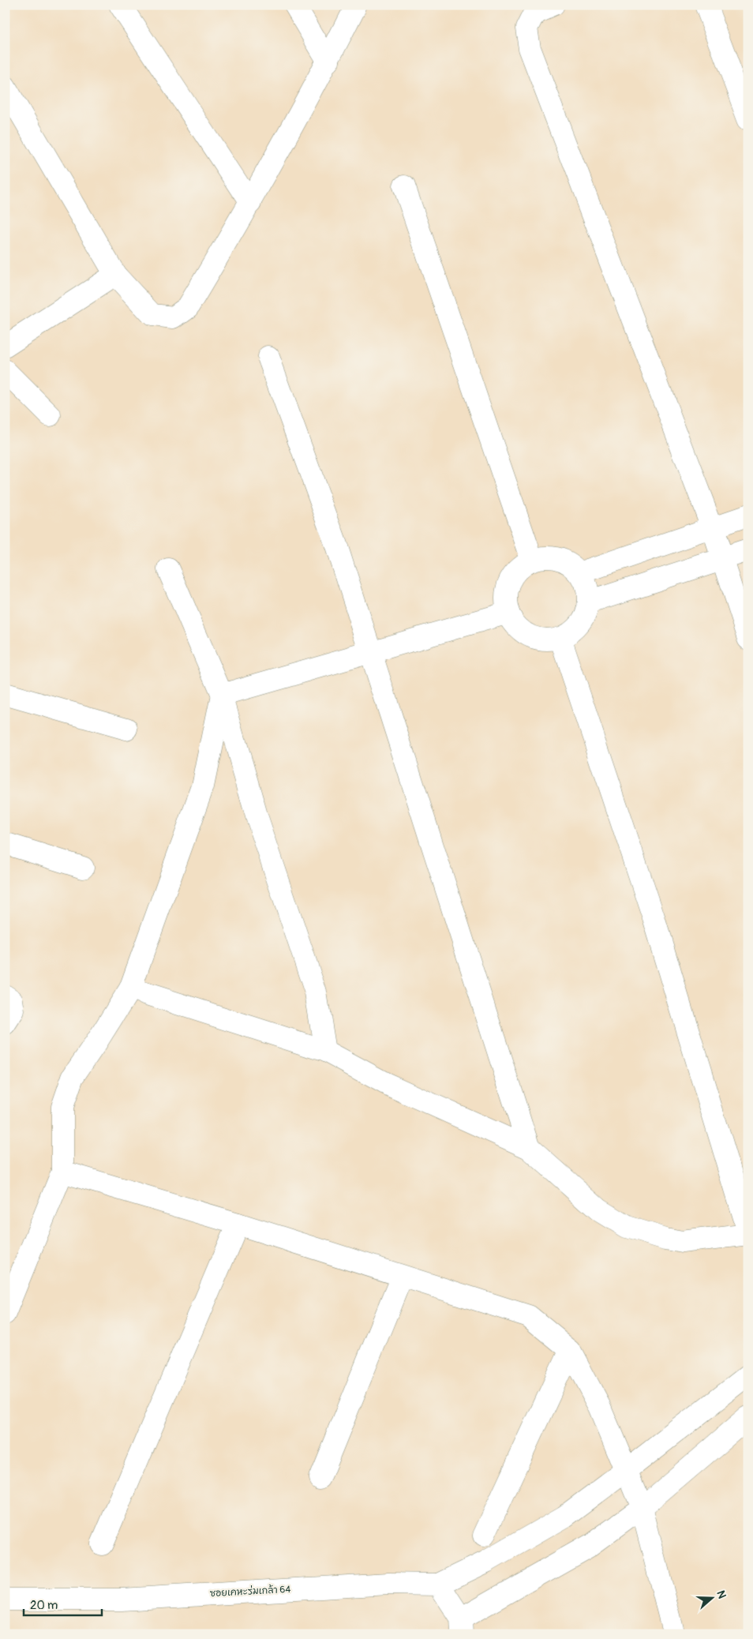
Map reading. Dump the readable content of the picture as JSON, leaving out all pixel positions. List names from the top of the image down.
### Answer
{
  "streets": {
    "street": ["ซอยเคหะร่มเกล้า 64"]
  },
  "scale_bar": "20 m",
  "north": "right"
}
